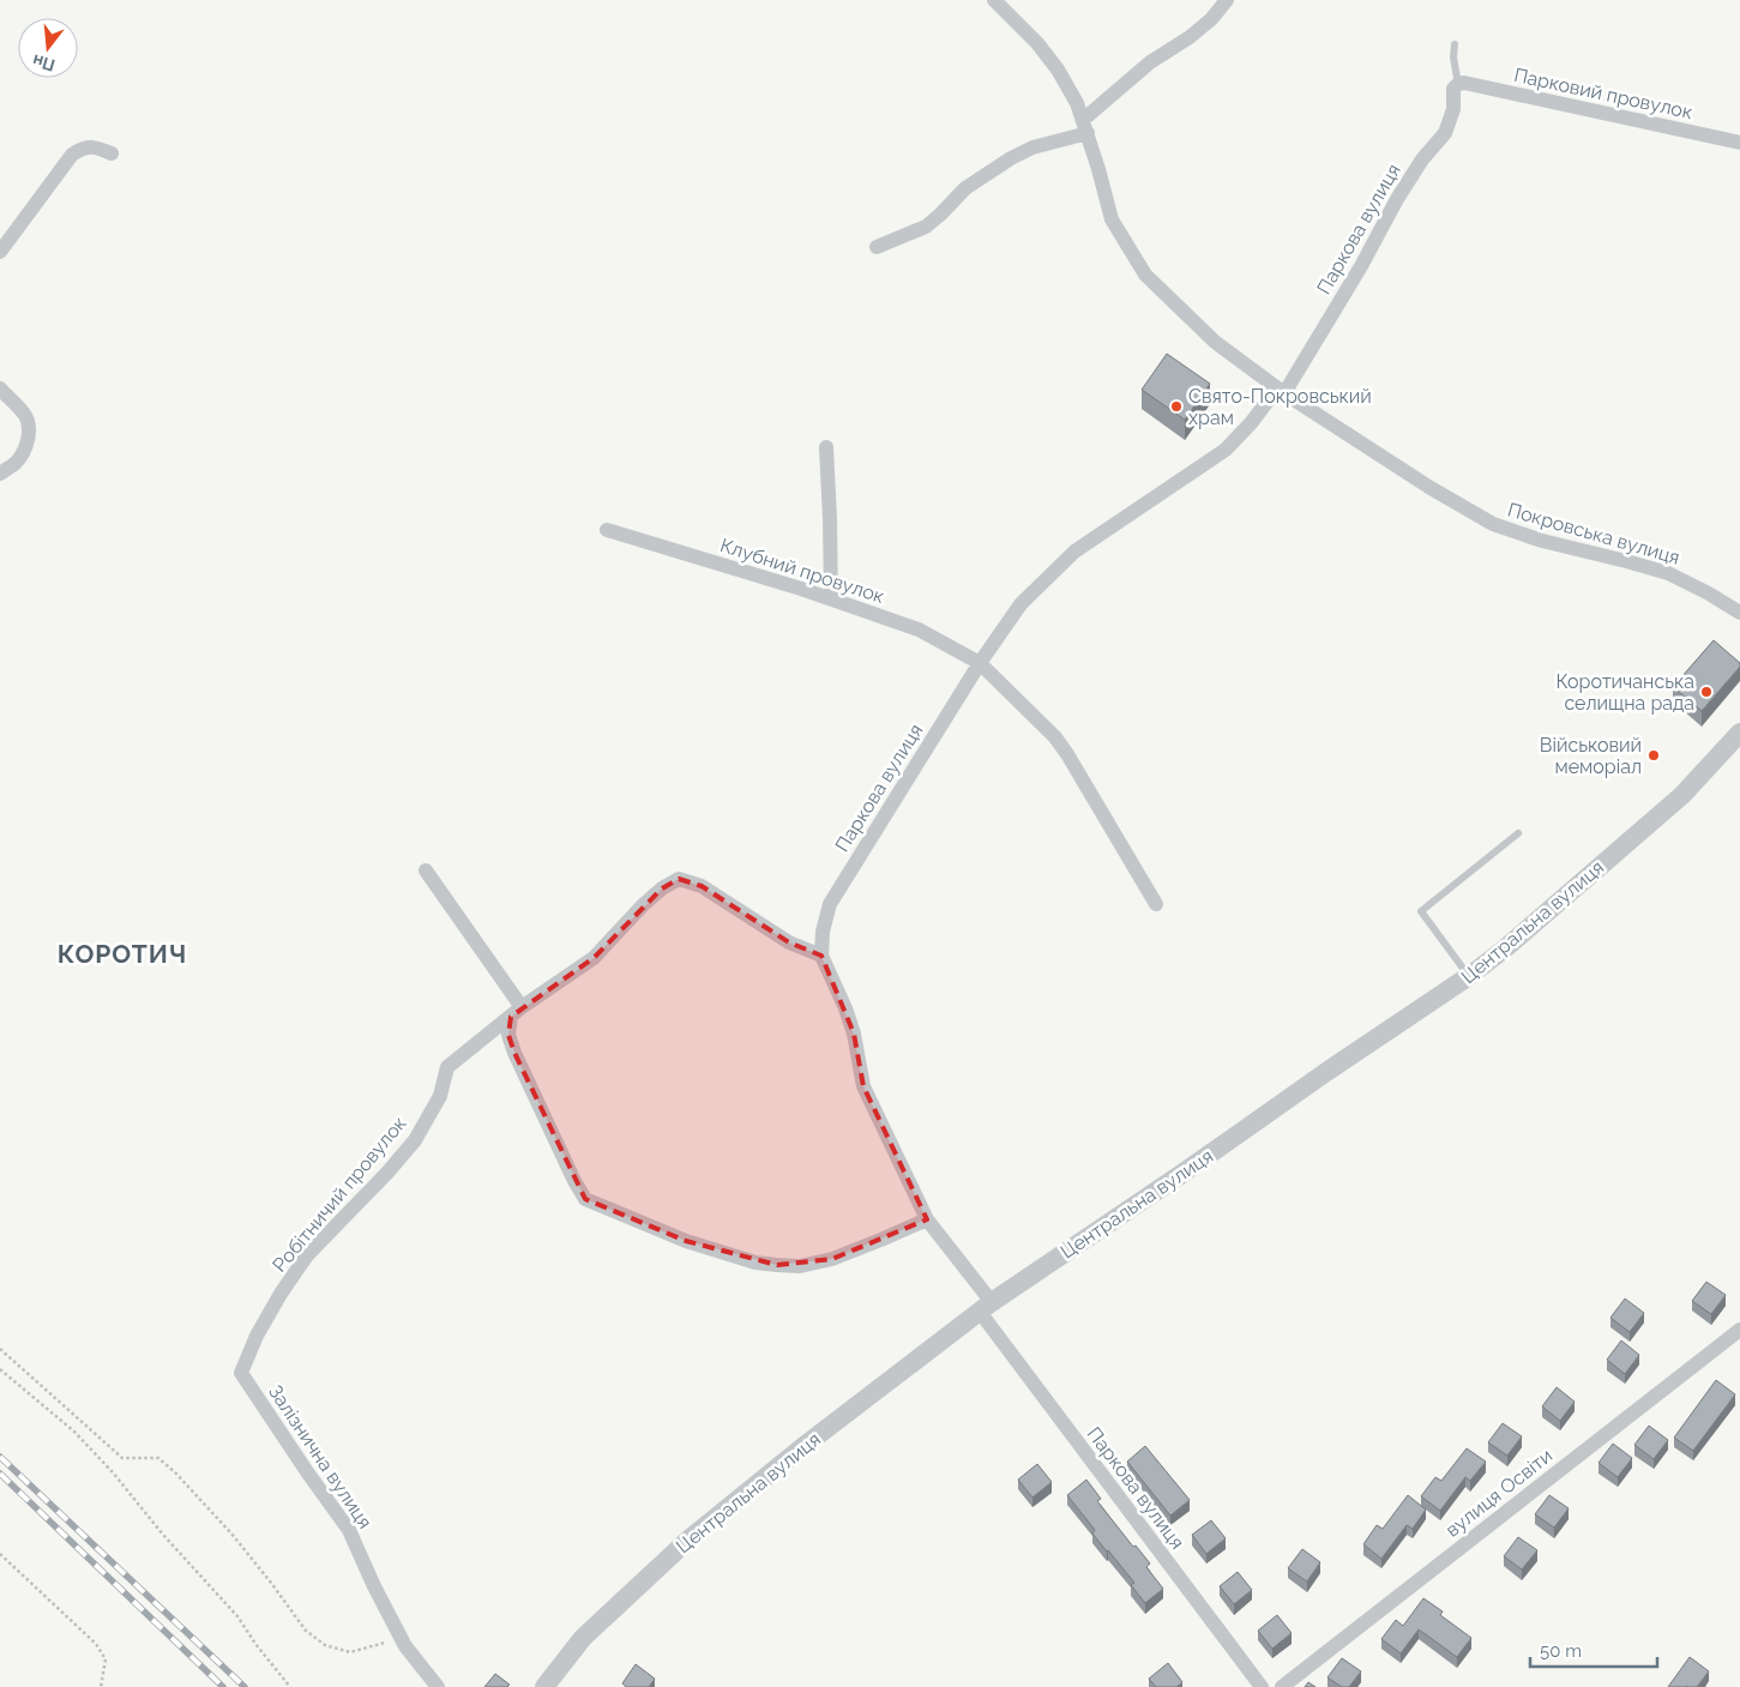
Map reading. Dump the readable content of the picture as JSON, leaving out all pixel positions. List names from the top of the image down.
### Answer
{
  "streets": {
    "street": [
      "Парковий провулок",
      "Паркова вулиця",
      "Покровська вулиця",
      "Клубний провулок",
      "Центральна вулиця",
      "Робітничий провулок",
      "Залізнична вулиця",
      "вулиця Освіти"
    ]
  },
  "crossings": [
    ["Парковий провулок", "Паркова вулиця"],
    ["Паркова вулиця", "Покровська вулиця"],
    ["Паркова вулиця", "Клубний провулок"],
    ["Паркова вулиця", "Центральна вулиця"],
    ["Паркова вулиця", "Робітничий провулок"],
    ["Робітничий провулок", "Залізнична вулиця"]
  ],
  "districts": ["КОРОТИЧ"],
  "places": ["Свято-Покровський храм", "Коротичанська селищна рада", "Військовий меморіал"],
  "scale_bar": "50 m",
  "north": "bottom"
}
